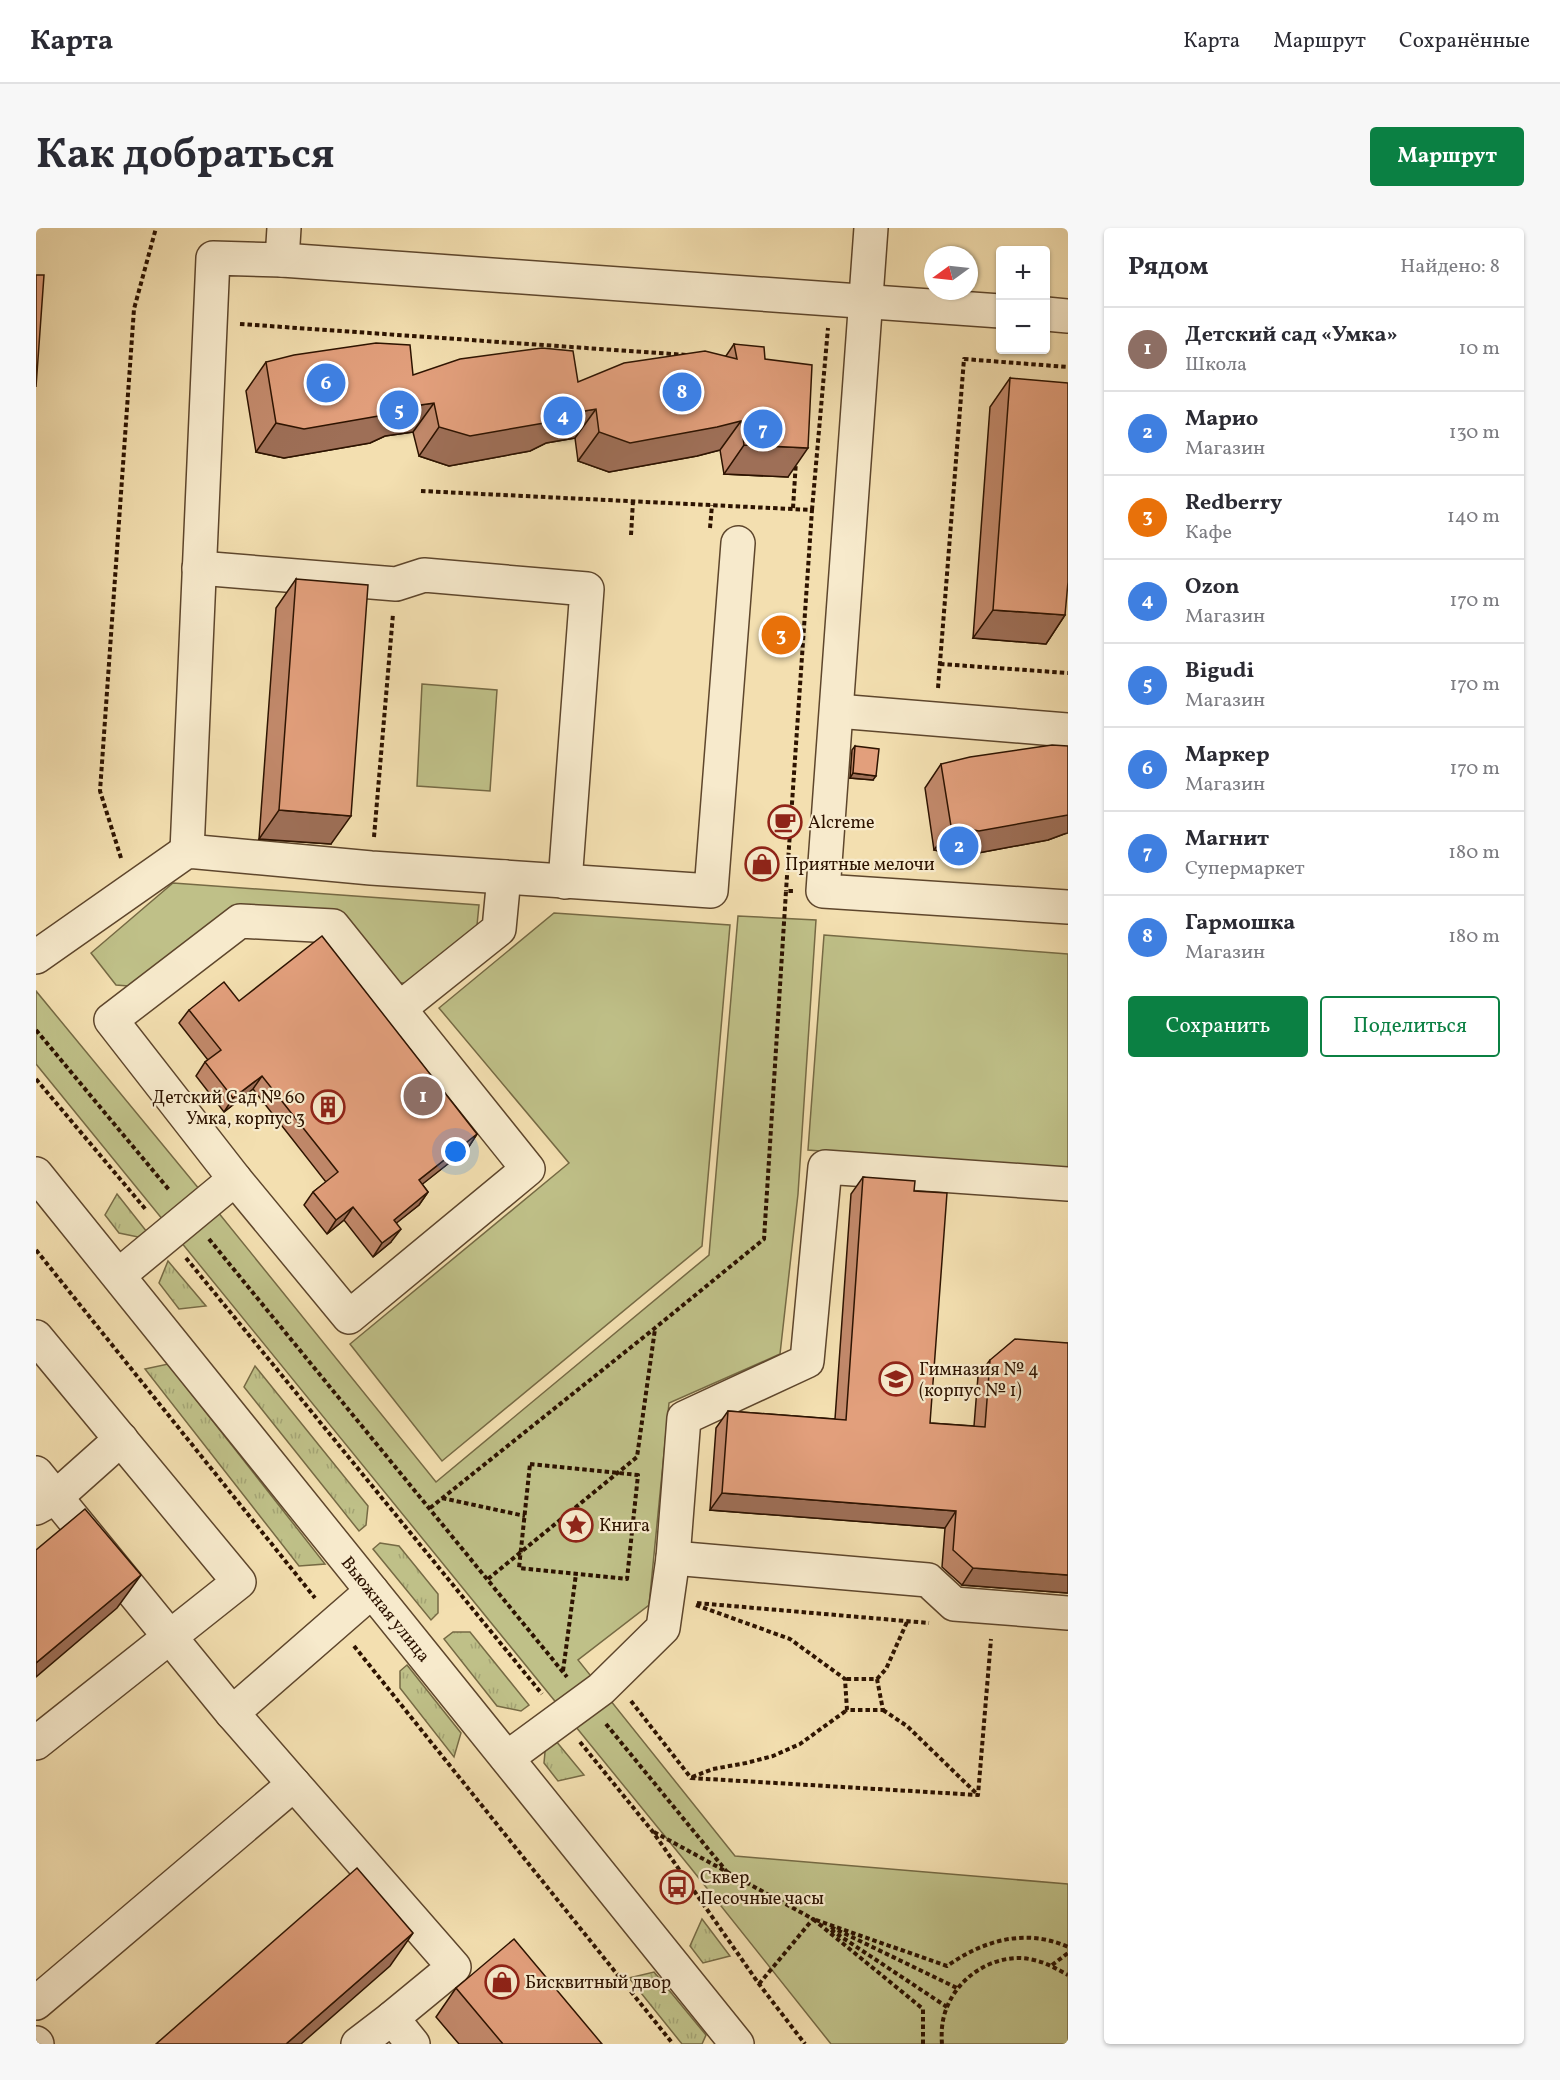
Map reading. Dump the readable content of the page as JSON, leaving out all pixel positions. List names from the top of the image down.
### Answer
{
  "streets": {
    "street": ["Вьюжная улица"]
  },
  "places": {
    "cafe": ["Alcreme"],
    "shop": ["Приятные мелочи", "Бисквитный двор"],
    "building": ["Детский Сад № 60 Умка, корпус 3"],
    "school or university": ["Гимназия № 4 (корпус № 1)"],
    "place": ["Книга"],
    "bus stop": ["Сквер Песочные часы"]
  },
  "north": "left",
  "page": {
    "header": "Карта",
    "nav": ["Карта", "Маршрут", "Сохранённые"],
    "title": "Как добраться",
    "buttons": [
      "Маршрут",
      ["Сохранить", "Поделиться"]
    ],
    "heading": ["Рядом", "Найдено: 8"],
    "map_buttons": ["+", "−"],
    "list": [
      {
        "mark": "1",
        "name": "Детский сад «Умка»",
        "note": "Школа",
        "value": "10 m"
      },
      {
        "mark": "2",
        "name": "Марио",
        "note": "Магазин",
        "value": "130 m"
      },
      {
        "mark": "3",
        "name": "Redberry",
        "note": "Кафе",
        "value": "140 m"
      },
      {
        "mark": "4",
        "name": "Ozon",
        "note": "Магазин",
        "value": "170 m"
      },
      {
        "mark": "5",
        "name": "Bigudi",
        "note": "Магазин",
        "value": "170 m"
      },
      {
        "mark": "6",
        "name": "Маркер",
        "note": "Магазин",
        "value": "170 m"
      },
      {
        "mark": "7",
        "name": "Магнит",
        "note": "Супермаркет",
        "value": "180 m"
      },
      {
        "mark": "8",
        "name": "Гармошка",
        "note": "Магазин",
        "value": "180 m"
      }
    ],
    "pins": [
      "6",
      "8",
      "5",
      "4",
      "7",
      "3",
      "2",
      "1"
    ]
  }
}
